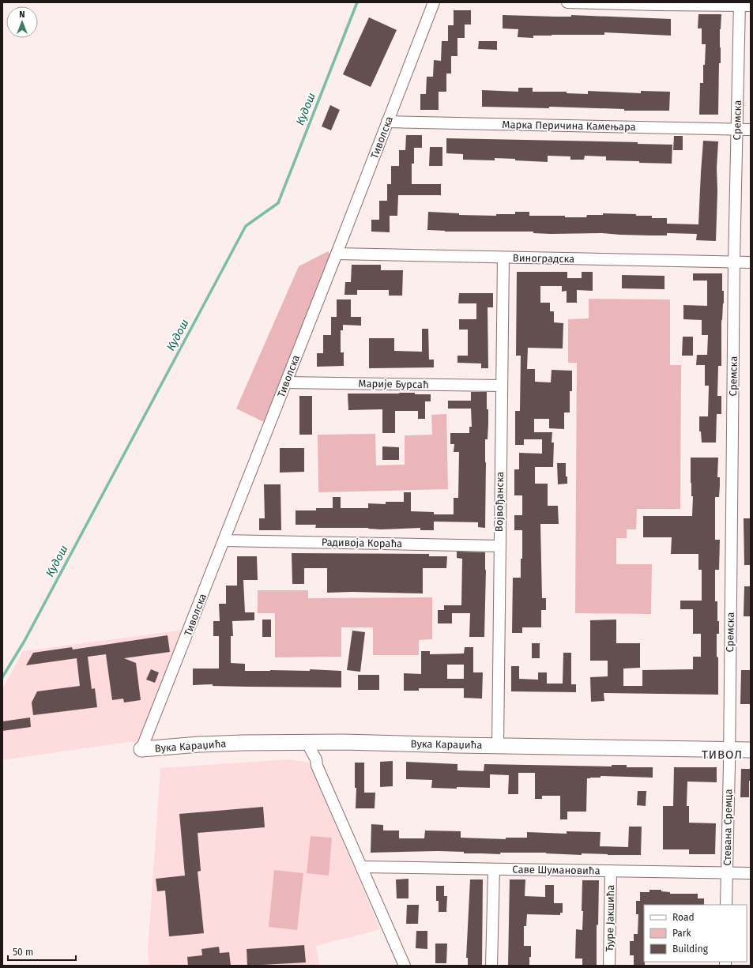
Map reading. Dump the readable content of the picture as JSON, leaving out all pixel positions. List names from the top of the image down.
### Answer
{
  "streets": {
    "main road": ["Вука Караџића"],
    "street": [
      "Сремска",
      "Марка Перичина Камењара",
      "Тиволска",
      "Виноградска",
      "Марије Бурсаћ",
      "Војвођанска",
      "Радивоја Кораћа",
      "Стевана Сремца",
      "Саве Шумановића",
      "Ђуре Јакшића"
    ]
  },
  "crossings": [
    ["Сремска", "Марка Перичина Камењара"],
    ["Сремска", "Виноградска"],
    ["Сремска", "Вука Караџића"],
    ["Сремска", "Стевана Сремца"],
    ["Марка Перичина Камењара", "Тиволска"],
    ["Тиволска", "Виноградска"],
    ["Тиволска", "Марије Бурсаћ"],
    ["Тиволска", "Радивоја Кораћа"],
    ["Тиволска", "Вука Караџића"],
    ["Виноградска", "Војвођанска"],
    ["Марије Бурсаћ", "Војвођанска"],
    ["Војвођанска", "Радивоја Кораћа"],
    ["Војвођанска", "Вука Караџића"],
    ["Вука Караџића", "Стевана Сремца"],
    ["Стевана Сремца", "Саве Шумановића"],
    ["Саве Шумановића", "Ђуре Јакшића"]
  ],
  "districts": ["ТИВОЛ"],
  "water": ["Кудош"],
  "legend": ["Road", "Park", "Building"],
  "scale_bar": "50 m",
  "north": "top"
}
